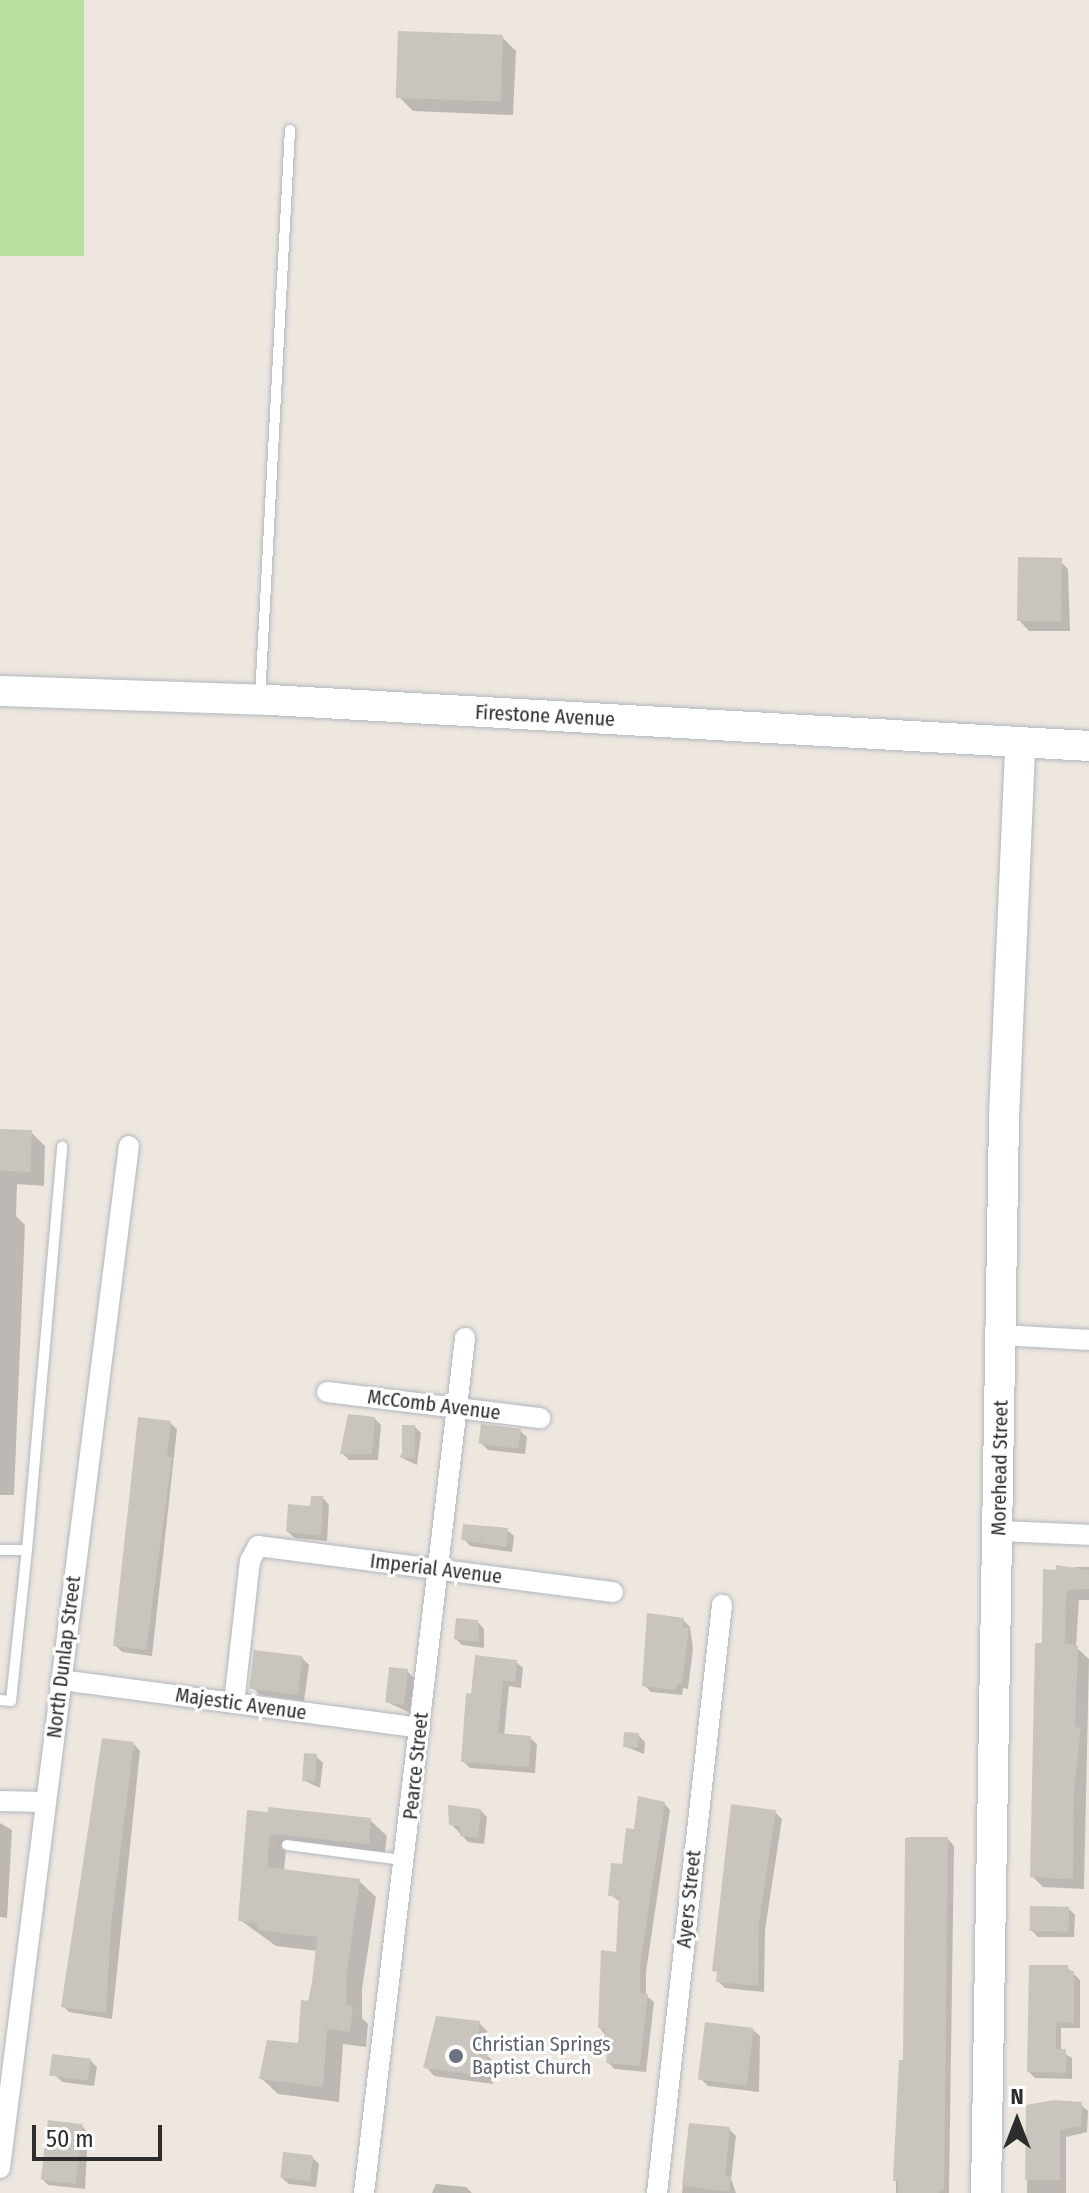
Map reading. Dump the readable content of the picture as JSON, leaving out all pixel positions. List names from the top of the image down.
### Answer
{
  "streets": {
    "street": [
      "Firestone Avenue",
      "McComb Avenue",
      "Morehead Street",
      "Imperial Avenue",
      "North Dunlap Street",
      "Majestic Avenue",
      "Pearce Street",
      "Ayers Street"
    ]
  },
  "crossings": [
    ["Firestone Avenue", "Morehead Street"],
    ["McComb Avenue", "Pearce Street"],
    ["Imperial Avenue", "Majestic Avenue"],
    ["Imperial Avenue", "Pearce Street"],
    ["North Dunlap Street", "Majestic Avenue"],
    ["Majestic Avenue", "Pearce Street"]
  ],
  "places": ["Christian Springs Baptist Church"],
  "scale_bar": "50 m",
  "north": "top"
}
